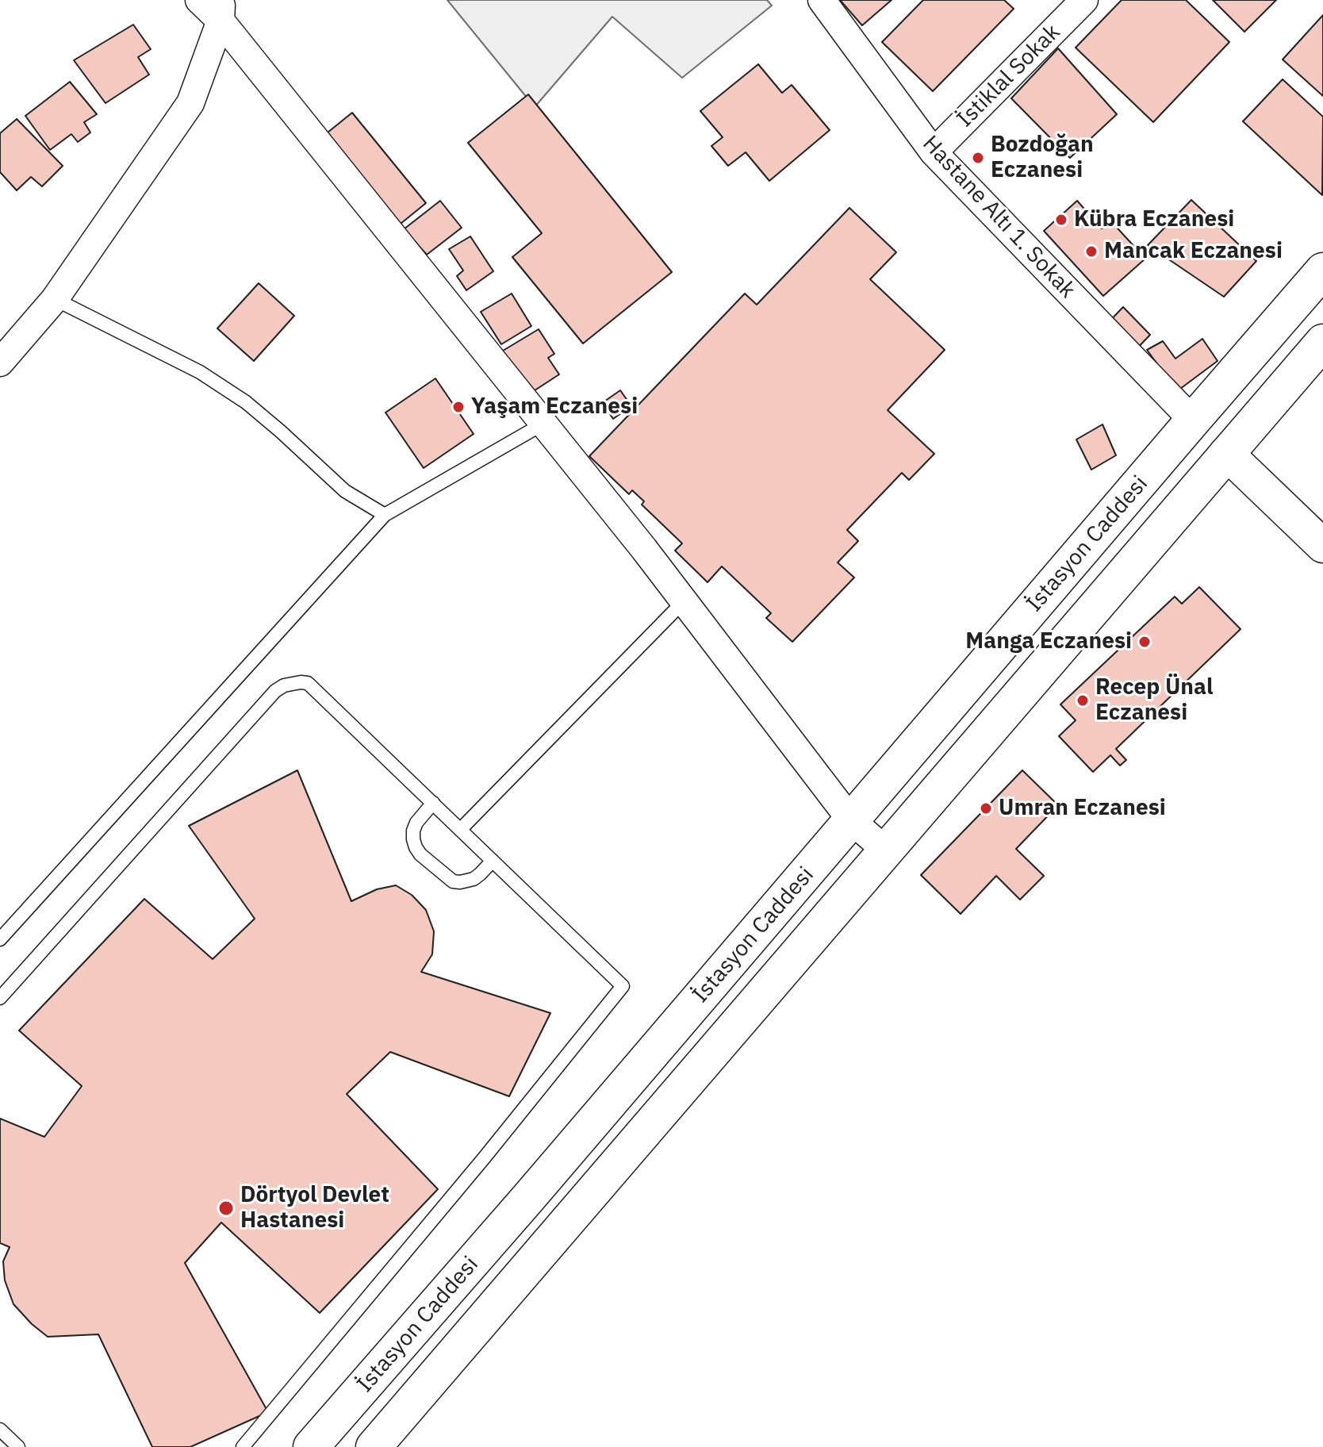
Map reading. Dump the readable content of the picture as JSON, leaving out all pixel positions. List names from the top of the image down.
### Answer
{
  "streets": {
    "main road": ["İstasyon Caddesi"],
    "street": ["İstiklal Sokak", "Hastane Altı 1. Sokak"]
  },
  "crossings": [
    ["İstiklal Sokak", "Hastane Altı 1. Sokak"],
    ["Hastane Altı 1. Sokak", "İstasyon Caddesi"]
  ],
  "places": [
    "Bozdoğan Eczanesi",
    "Kübra Eczanesi",
    "Mancak Eczanesi",
    "Yaşam Eczanesi",
    "Manga Eczanesi",
    "Recep Ünal Eczanesi",
    "Umran Eczanesi",
    "Dörtyol Devlet Hastanesi"
  ]
}
